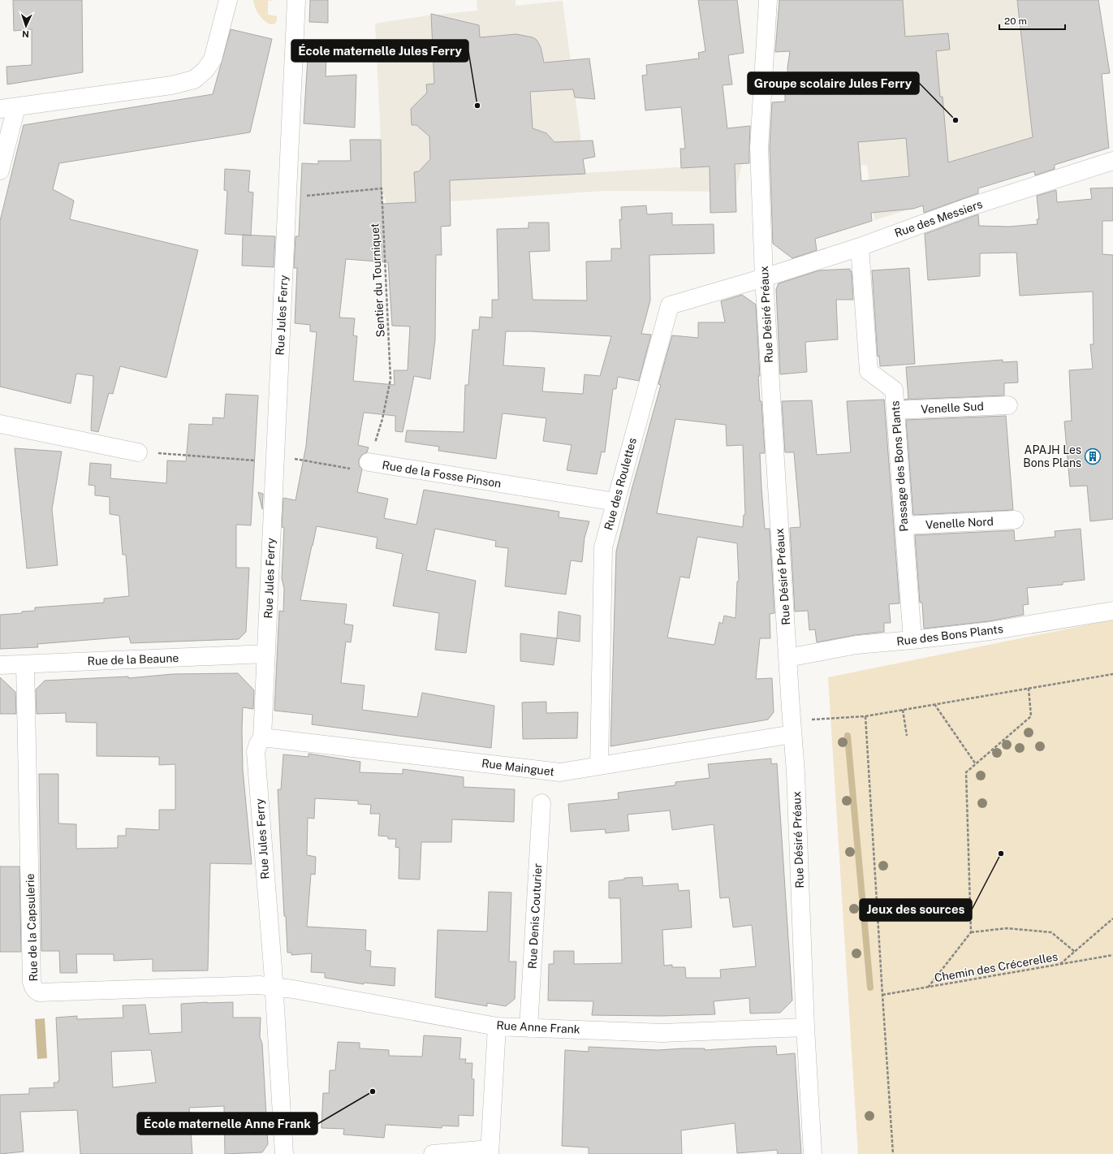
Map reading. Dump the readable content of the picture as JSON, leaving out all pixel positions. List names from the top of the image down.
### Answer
{
  "streets": {
    "street": [
      "Rue des Messiers",
      "Rue Désiré Préaux",
      "Rue Jules Ferry",
      "Venelle Sud",
      "Passage des Bons Plants",
      "Rue de la Fosse Pinson",
      "Rue des Roulettes",
      "Venelle Nord",
      "Rue des Bons Plants",
      "Rue de la Beaune",
      "Rue Mainguet",
      "Rue Denis Couturier",
      "Rue de la Capsulerie",
      "Rue Anne Frank"
    ],
    "path": ["Sentier du Tourniquet", "Chemin des Crécerelles"]
  },
  "crossings": [
    ["Rue des Messiers", "Rue Désiré Préaux"],
    ["Rue des Messiers", "Passage des Bons Plants"],
    ["Rue des Messiers", "Rue des Roulettes"],
    ["Sentier du Tourniquet", "Rue Jules Ferry"],
    ["Sentier du Tourniquet", "Rue de la Fosse Pinson"],
    ["Rue Désiré Préaux", "Rue des Roulettes"],
    ["Rue Désiré Préaux", "Rue des Bons Plants"],
    ["Rue Désiré Préaux", "Rue Mainguet"],
    ["Rue Désiré Préaux", "Rue Anne Frank"],
    ["Rue Jules Ferry", "Rue de la Fosse Pinson"],
    ["Rue Jules Ferry", "Rue de la Beaune"],
    ["Rue Jules Ferry", "Rue Mainguet"],
    ["Rue Jules Ferry", "Rue de la Capsulerie"],
    ["Rue Jules Ferry", "Rue Anne Frank"],
    ["Venelle Sud", "Passage des Bons Plants"],
    ["Passage des Bons Plants", "Venelle Nord"],
    ["Passage des Bons Plants", "Rue des Bons Plants"],
    ["Rue de la Fosse Pinson", "Rue des Roulettes"],
    ["Rue des Roulettes", "Rue Mainguet"],
    ["Rue de la Beaune", "Rue de la Capsulerie"],
    ["Rue Denis Couturier", "Rue Anne Frank"],
    ["Rue de la Capsulerie", "Rue Anne Frank"]
  ],
  "places": {
    "other": [
      "École maternelle Jules Ferry",
      "Groupe scolaire Jules Ferry",
      "Jeux des sources",
      "École maternelle Anne Frank"
    ],
    "building": ["APAJH Les Bons Plans"]
  },
  "scale_bar": "20 m",
  "north": "bottom"
}
